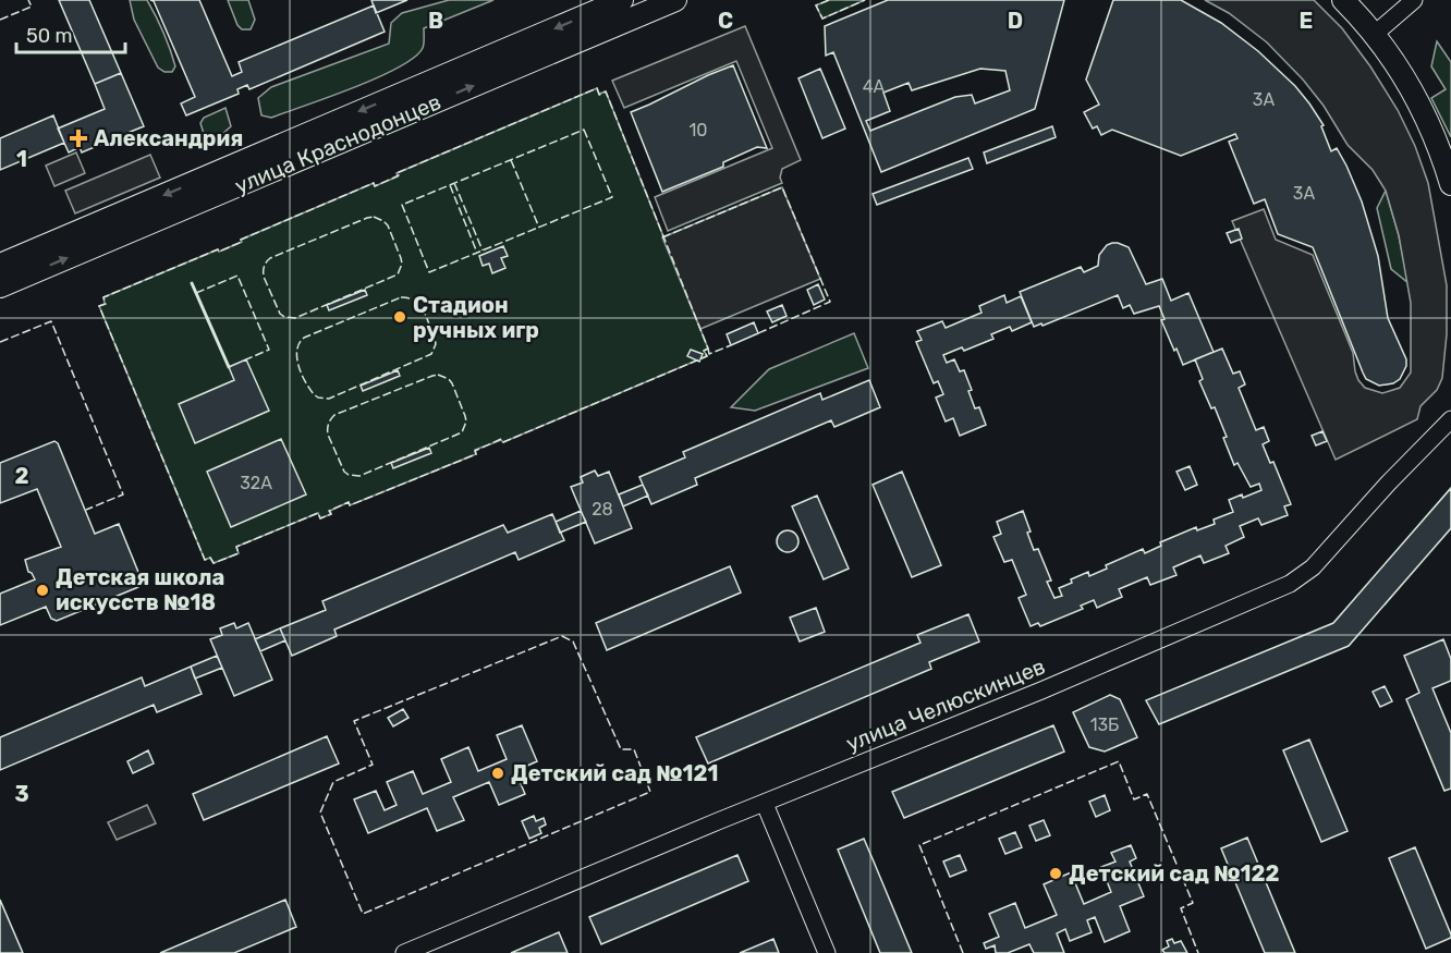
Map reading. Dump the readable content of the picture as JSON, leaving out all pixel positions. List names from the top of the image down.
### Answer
{
  "streets": {
    "main road": ["улица Краснодонцев"],
    "street": ["улица Челюскинцев"]
  },
  "places": {
    "health": ["Александрия"],
    "other": [
      "Стадион ручных игр",
      "Детская школа искусств №18",
      "Детский сад №121",
      "Детский сад №122"
    ]
  },
  "house_numbers": [
    "4А",
    "3А",
    "10",
    "3А",
    "32А",
    "28",
    "13Б"
  ],
  "scale_bar": "50 m",
  "grid": {
    "columns": [
      "B",
      "C",
      "D",
      "E"
    ],
    "rows": ["1", "2", "3"]
  }
}
